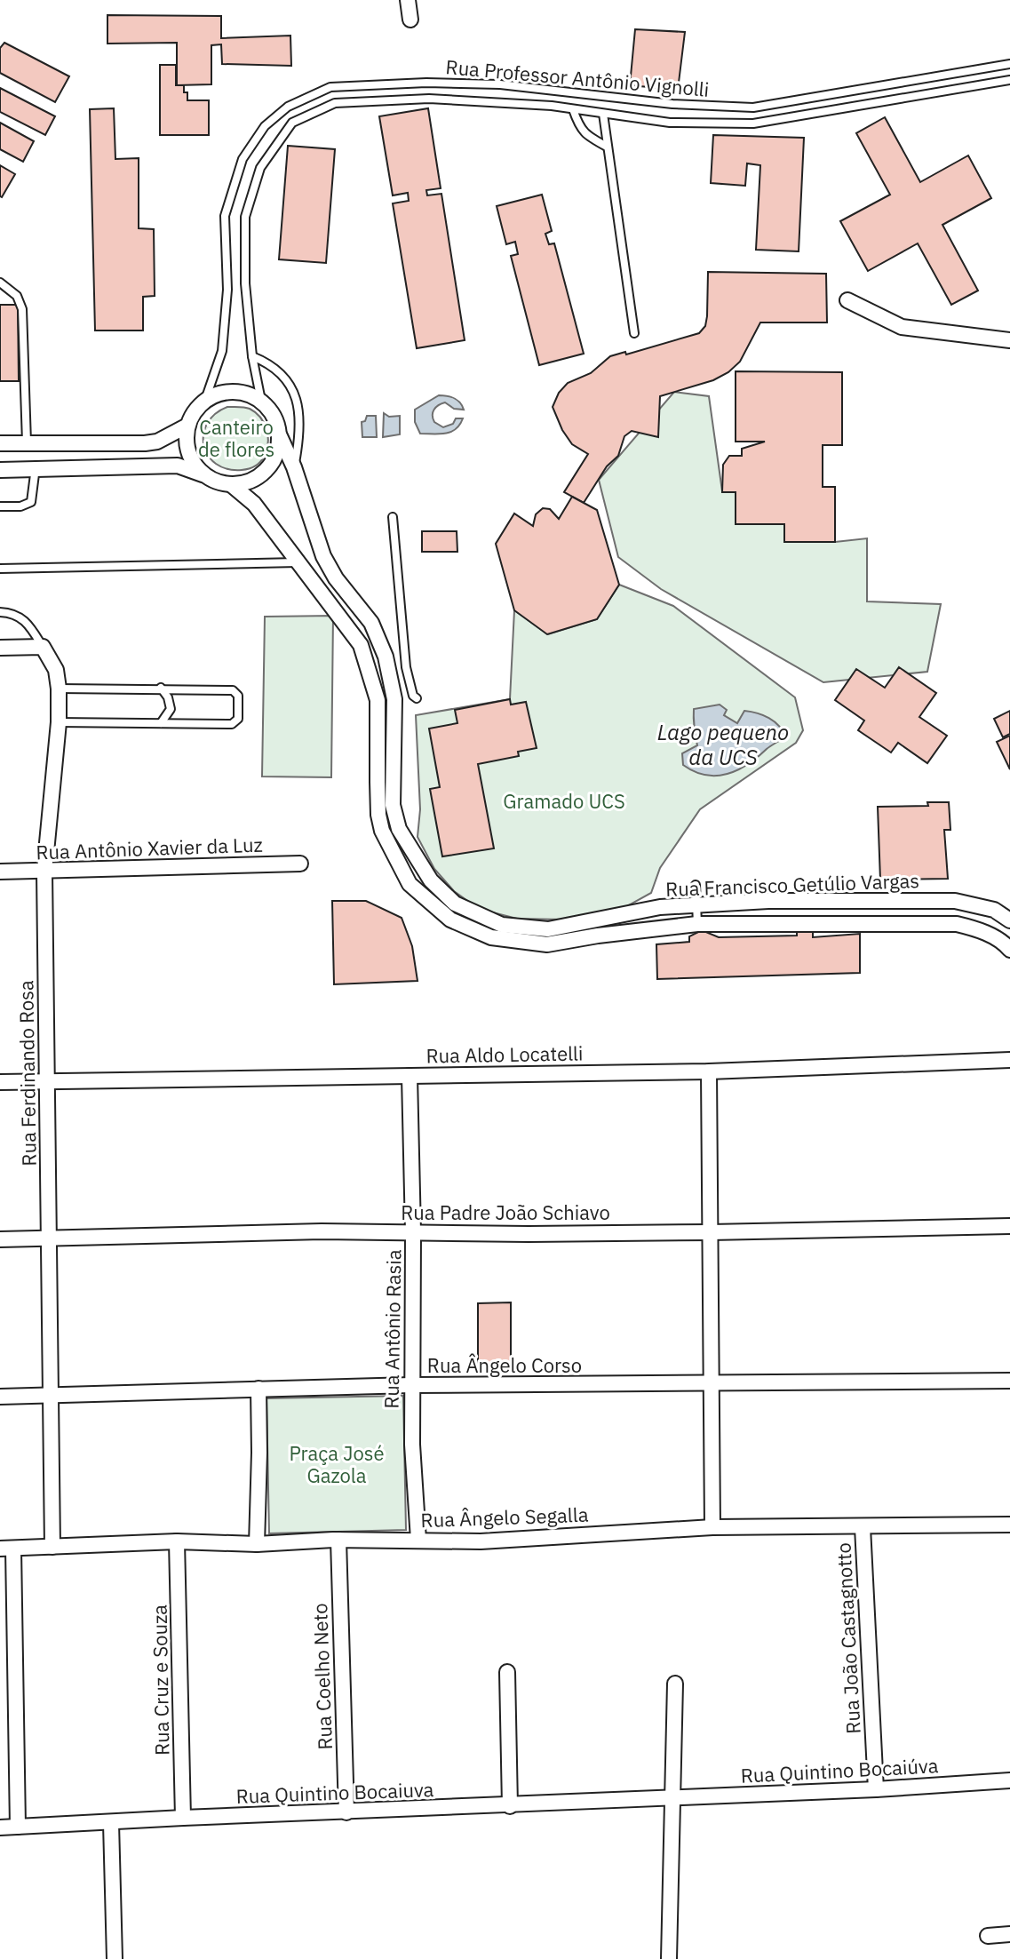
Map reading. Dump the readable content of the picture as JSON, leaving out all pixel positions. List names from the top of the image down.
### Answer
{
  "streets": {
    "street": [
      "Rua Antônio Xavier da Luz",
      "Rua Francisco Getúlio Vargas",
      "Rua Aldo Locatelli",
      "Rua Ferdinando Rosa",
      "Rua Padre João Schiavo",
      "Rua Antônio Rasia",
      "Rua Ângelo Corso",
      "Rua Ângelo Segalla",
      "Rua João Castagnotto",
      "Rua Coelho Neto",
      "Rua Cruz e Souza",
      "Rua Quintino Bocaiúva",
      "Rua Quintino Bocaiuva"
    ],
    "lane": ["Rua Professor Antônio Vignolli"]
  },
  "crossings": [
    ["Rua Professor Antônio Vignolli", "Rua Francisco Getúlio Vargas"],
    ["Rua Antônio Xavier da Luz", "Rua Ferdinando Rosa"],
    ["Rua Aldo Locatelli", "Rua Ferdinando Rosa"],
    ["Rua Aldo Locatelli", "Rua Antônio Rasia"],
    ["Rua Ferdinando Rosa", "Rua Padre João Schiavo"],
    ["Rua Ferdinando Rosa", "Rua Ângelo Corso"],
    ["Rua Ferdinando Rosa", "Rua Ângelo Segalla"],
    ["Rua Padre João Schiavo", "Rua Antônio Rasia"],
    ["Rua Antônio Rasia", "Rua Ângelo Corso"],
    ["Rua Antônio Rasia", "Rua Ângelo Segalla"],
    ["Rua Ângelo Segalla", "Rua João Castagnotto"],
    ["Rua Ângelo Segalla", "Rua Coelho Neto"],
    ["Rua Ângelo Segalla", "Rua Cruz e Souza"],
    ["Rua João Castagnotto", "Rua Quintino Bocaiúva"],
    ["Rua Coelho Neto", "Rua Quintino Bocaiuva"],
    ["Rua Cruz e Souza", "Rua Quintino Bocaiuva"],
    ["Rua Quintino Bocaiúva", "Rua Quintino Bocaiuva"]
  ],
  "water": ["Lago pequeno da UCS"],
  "parks": ["Canteiro de flores", "Gramado UCS", "Praça José Gazola"]
}
